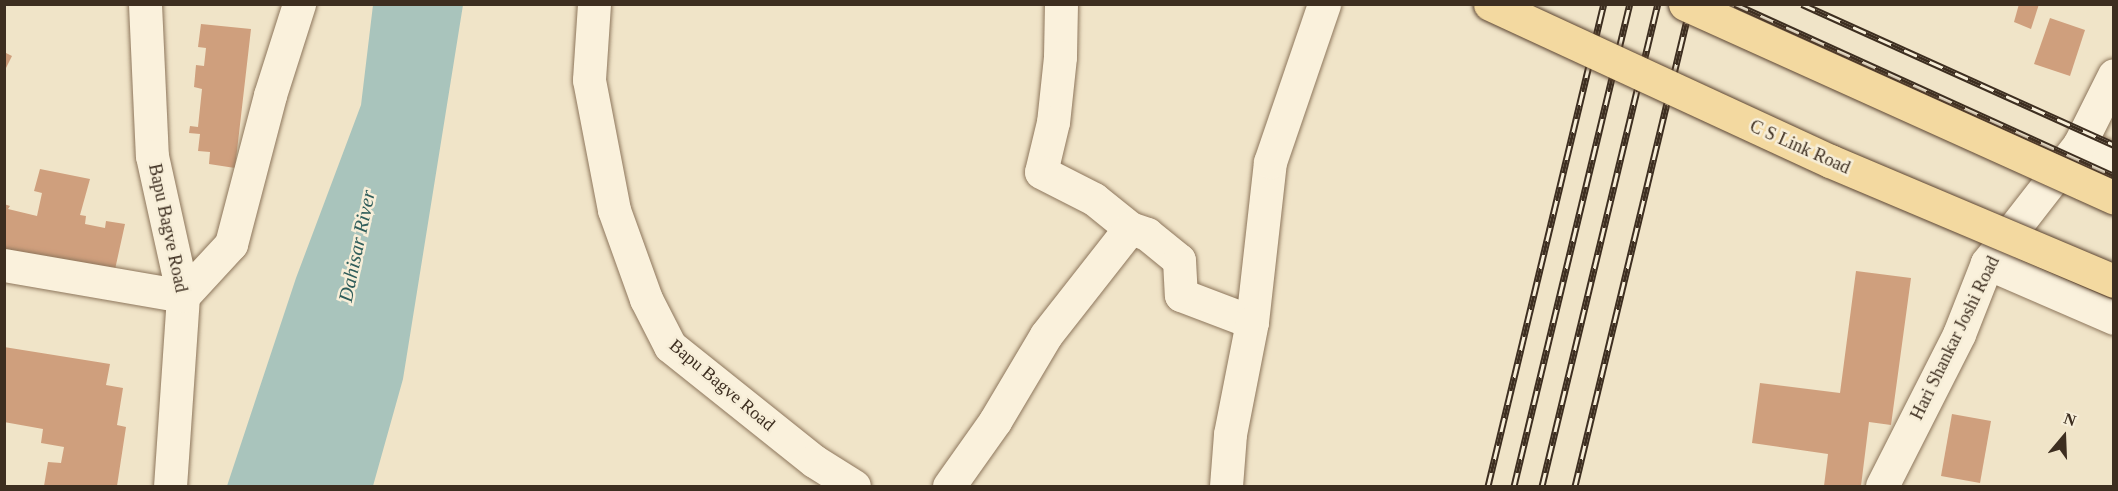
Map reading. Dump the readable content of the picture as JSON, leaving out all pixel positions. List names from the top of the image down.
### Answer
{
  "streets": {
    "main road": ["C S Link Road"],
    "street": ["Bapu Bagve Road", "Hari Shankar Joshi Road"]
  },
  "water": ["Dahisar River"],
  "north": "top"
}
